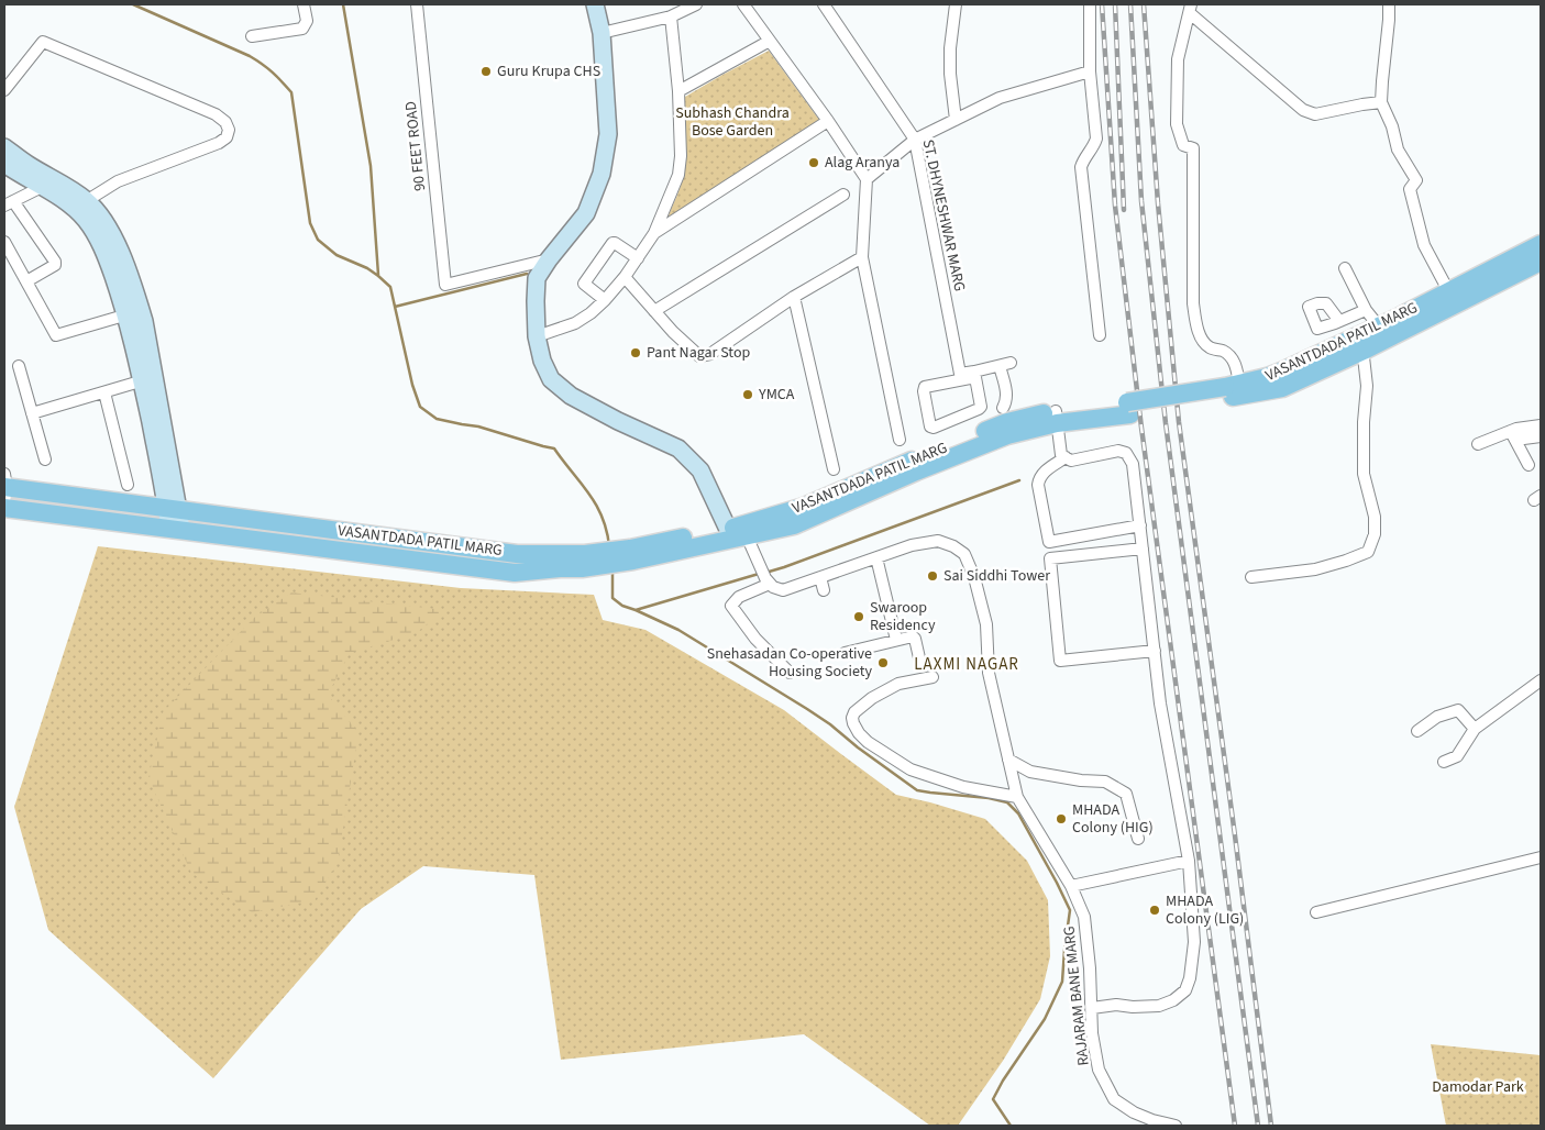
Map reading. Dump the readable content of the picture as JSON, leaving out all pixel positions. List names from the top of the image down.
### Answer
{
  "streets": {
    "main road": ["VASANTDADA PATIL MARG"],
    "street": ["90 FEET ROAD", "ST. DHYNESHWAR MARG", "RAJARAM BANE MARG"]
  },
  "districts": ["LAXMI NAGAR"],
  "parks": ["Subhash Chandra Bose Garden", "Damodar Park"],
  "places": [
    "Guru Krupa CHS",
    "Alag Aranya",
    "Pant Nagar Stop",
    "YMCA",
    "Sai Siddhi Tower",
    "Swaroop Residency",
    "Snehasadan Co-operative Housing Society",
    "MHADA Colony (HIG)",
    "MHADA Colony (LIG)"
  ]
}
